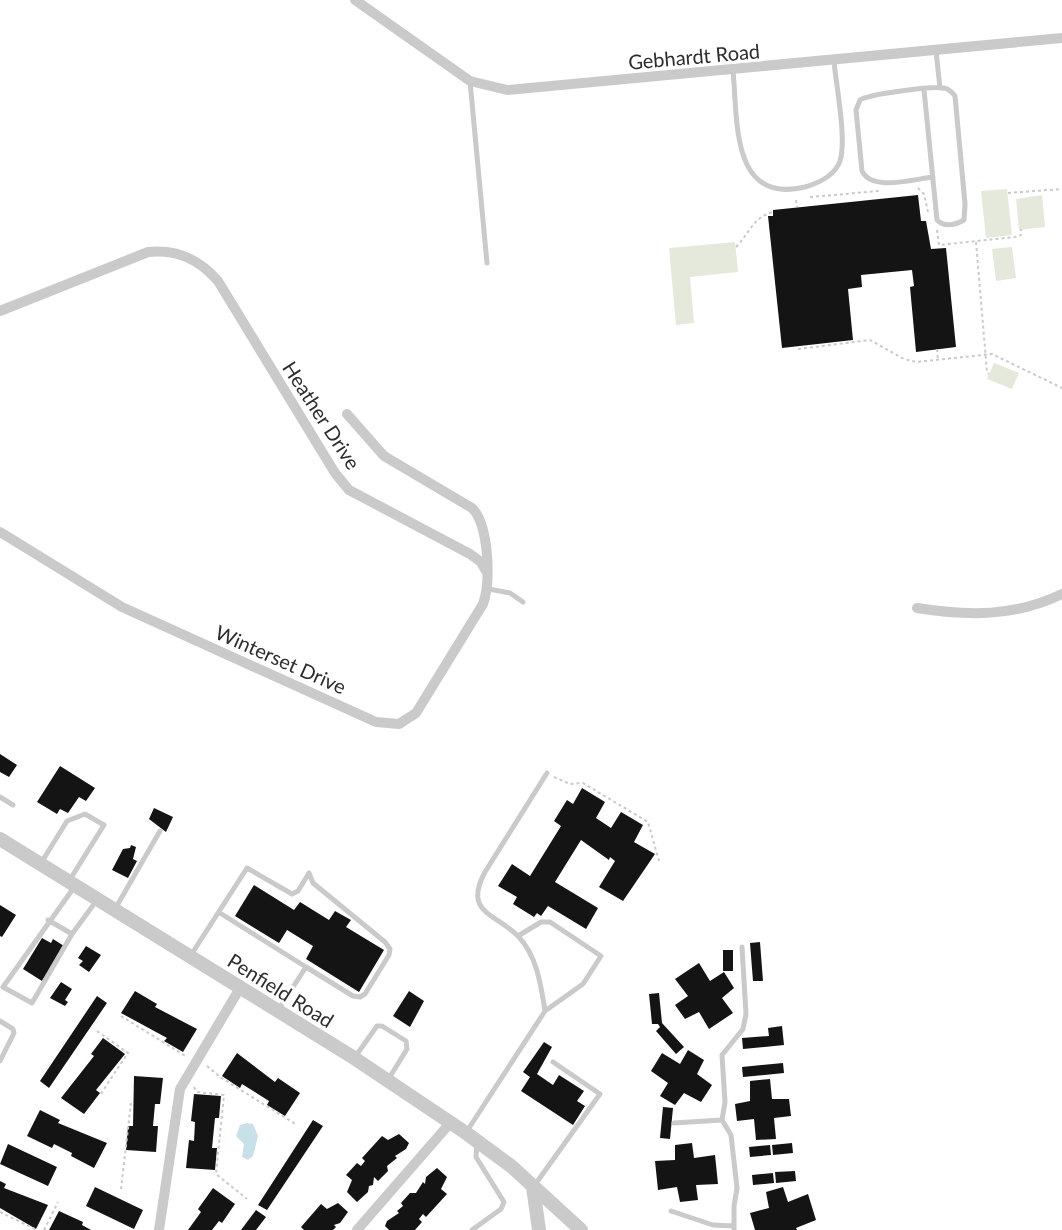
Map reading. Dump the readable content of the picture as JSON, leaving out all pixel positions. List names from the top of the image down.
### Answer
{
  "streets": {
    "street": [
      "Gebhardt Road",
      "Heather Drive",
      "Winterset Drive",
      "Penfield Road"
    ]
  },
  "crossings": [
    ["Heather Drive", "Winterset Drive"]
  ]
}
